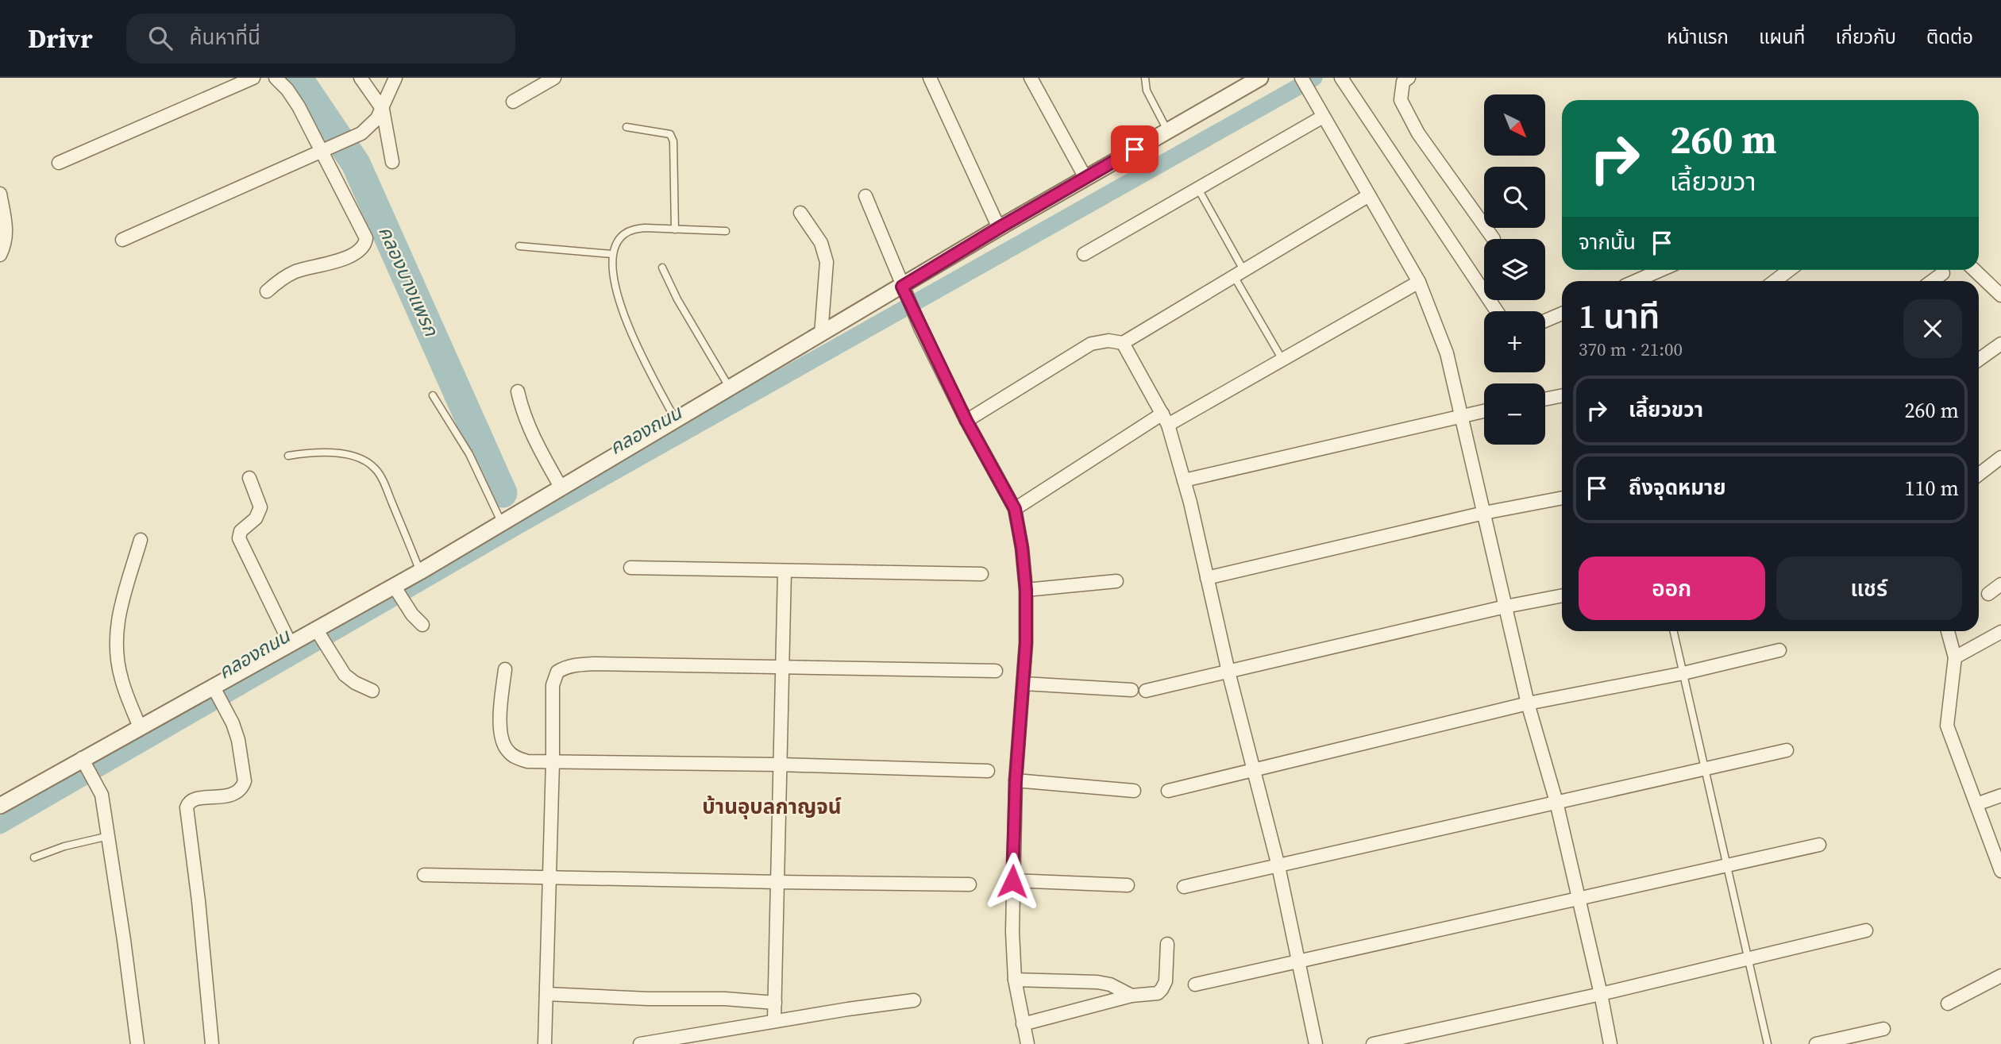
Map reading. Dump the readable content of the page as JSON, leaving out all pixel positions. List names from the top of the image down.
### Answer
{
  "districts": ["บ้านอุบลกาญจน์"],
  "water": ["คลองบางแพรก", "คลองถนน"],
  "north": "bottom right",
  "page": {
    "header": "Drivr",
    "search": "ค้นหาที่นี่",
    "nav": [
      "หน้าแรก",
      "แผนที่",
      "เกี่ยวกับ",
      "ติดต่อ"
    ],
    "map_buttons": ["+", "−"],
    "turn": ["260 m", "เลี้ยวขวา"],
    "then": "จากนั้น",
    "heading": ["1 นาที", "370 m · 21:00"],
    "list": [
      {
        "name": "เลี้ยวขวา",
        "value": "260 m"
      },
      {
        "name": "ถึงจุดหมาย",
        "value": "110 m"
      }
    ],
    "buttons": ["ออก", "แชร์"]
  }
}
